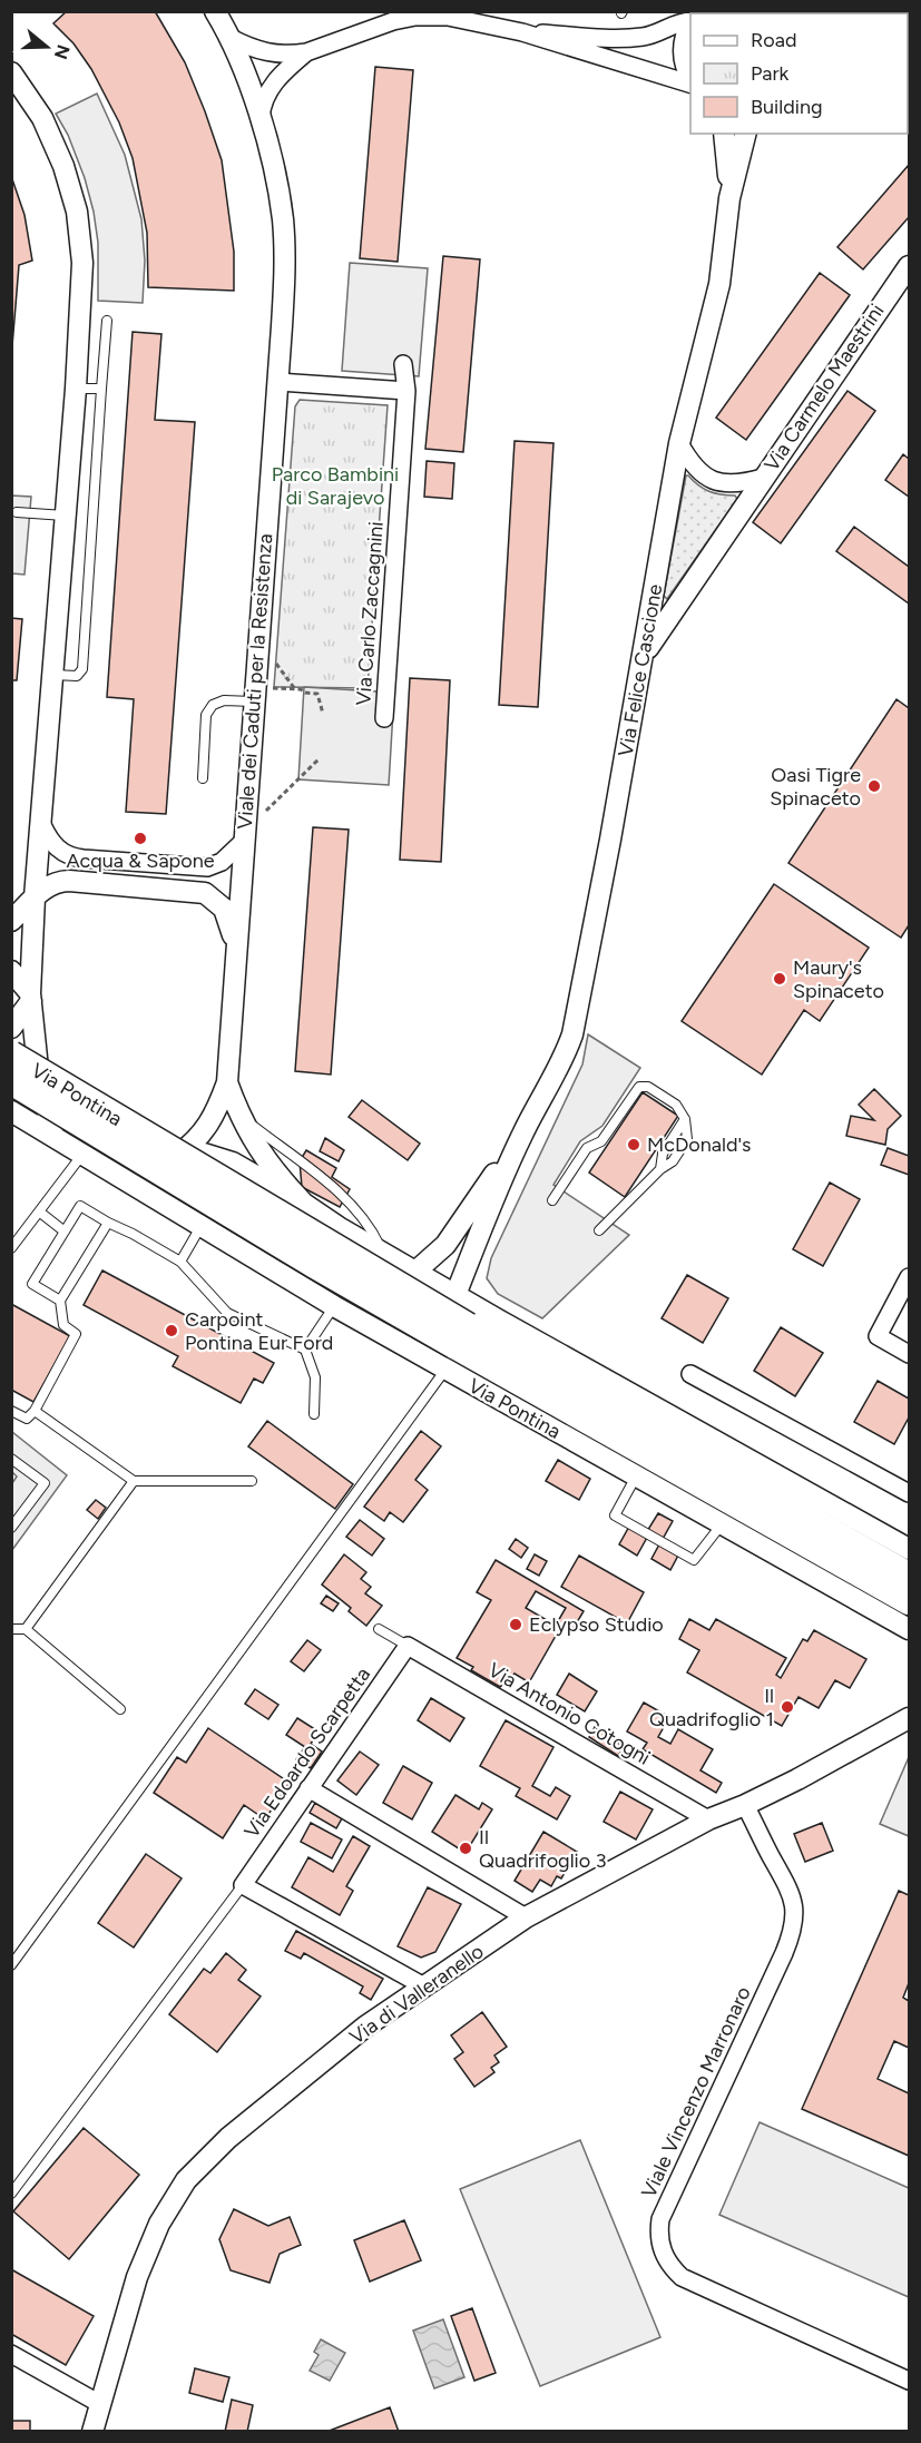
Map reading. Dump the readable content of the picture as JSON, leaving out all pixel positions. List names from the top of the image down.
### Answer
{
  "streets": {
    "highway": ["Via Pontina"],
    "street": [
      "Via Carmelo Maestrini",
      "Via Carlo Zaccagnini",
      "Via Felice Cascione",
      "Viale dei Caduti per la Resistenza",
      "Via Antonio Cotogni",
      "Via Edoardo Scarpetta",
      "Via di Valleranello",
      "Viale Vincenzo Marronaro"
    ]
  },
  "crossings": [
    ["Via Carmelo Maestrini", "Via Felice Cascione"],
    ["Via Antonio Cotogni", "Via Edoardo Scarpetta"],
    ["Via Antonio Cotogni", "Via di Valleranello"],
    ["Via di Valleranello", "Viale Vincenzo Marronaro"]
  ],
  "parks": ["Parco Bambini di Sarajevo"],
  "places": [
    "Oasi Tigre Spinaceto",
    "Acqua & Sapone",
    "Maury's Spinaceto",
    "McDonald's",
    "Carpoint Pontina Eur Ford",
    "Eclypso Studio",
    "Il Quadrifoglio 1",
    "Il Quadrifoglio 3"
  ],
  "legend": ["Road", "Park", "Building"],
  "north": "right"
}
